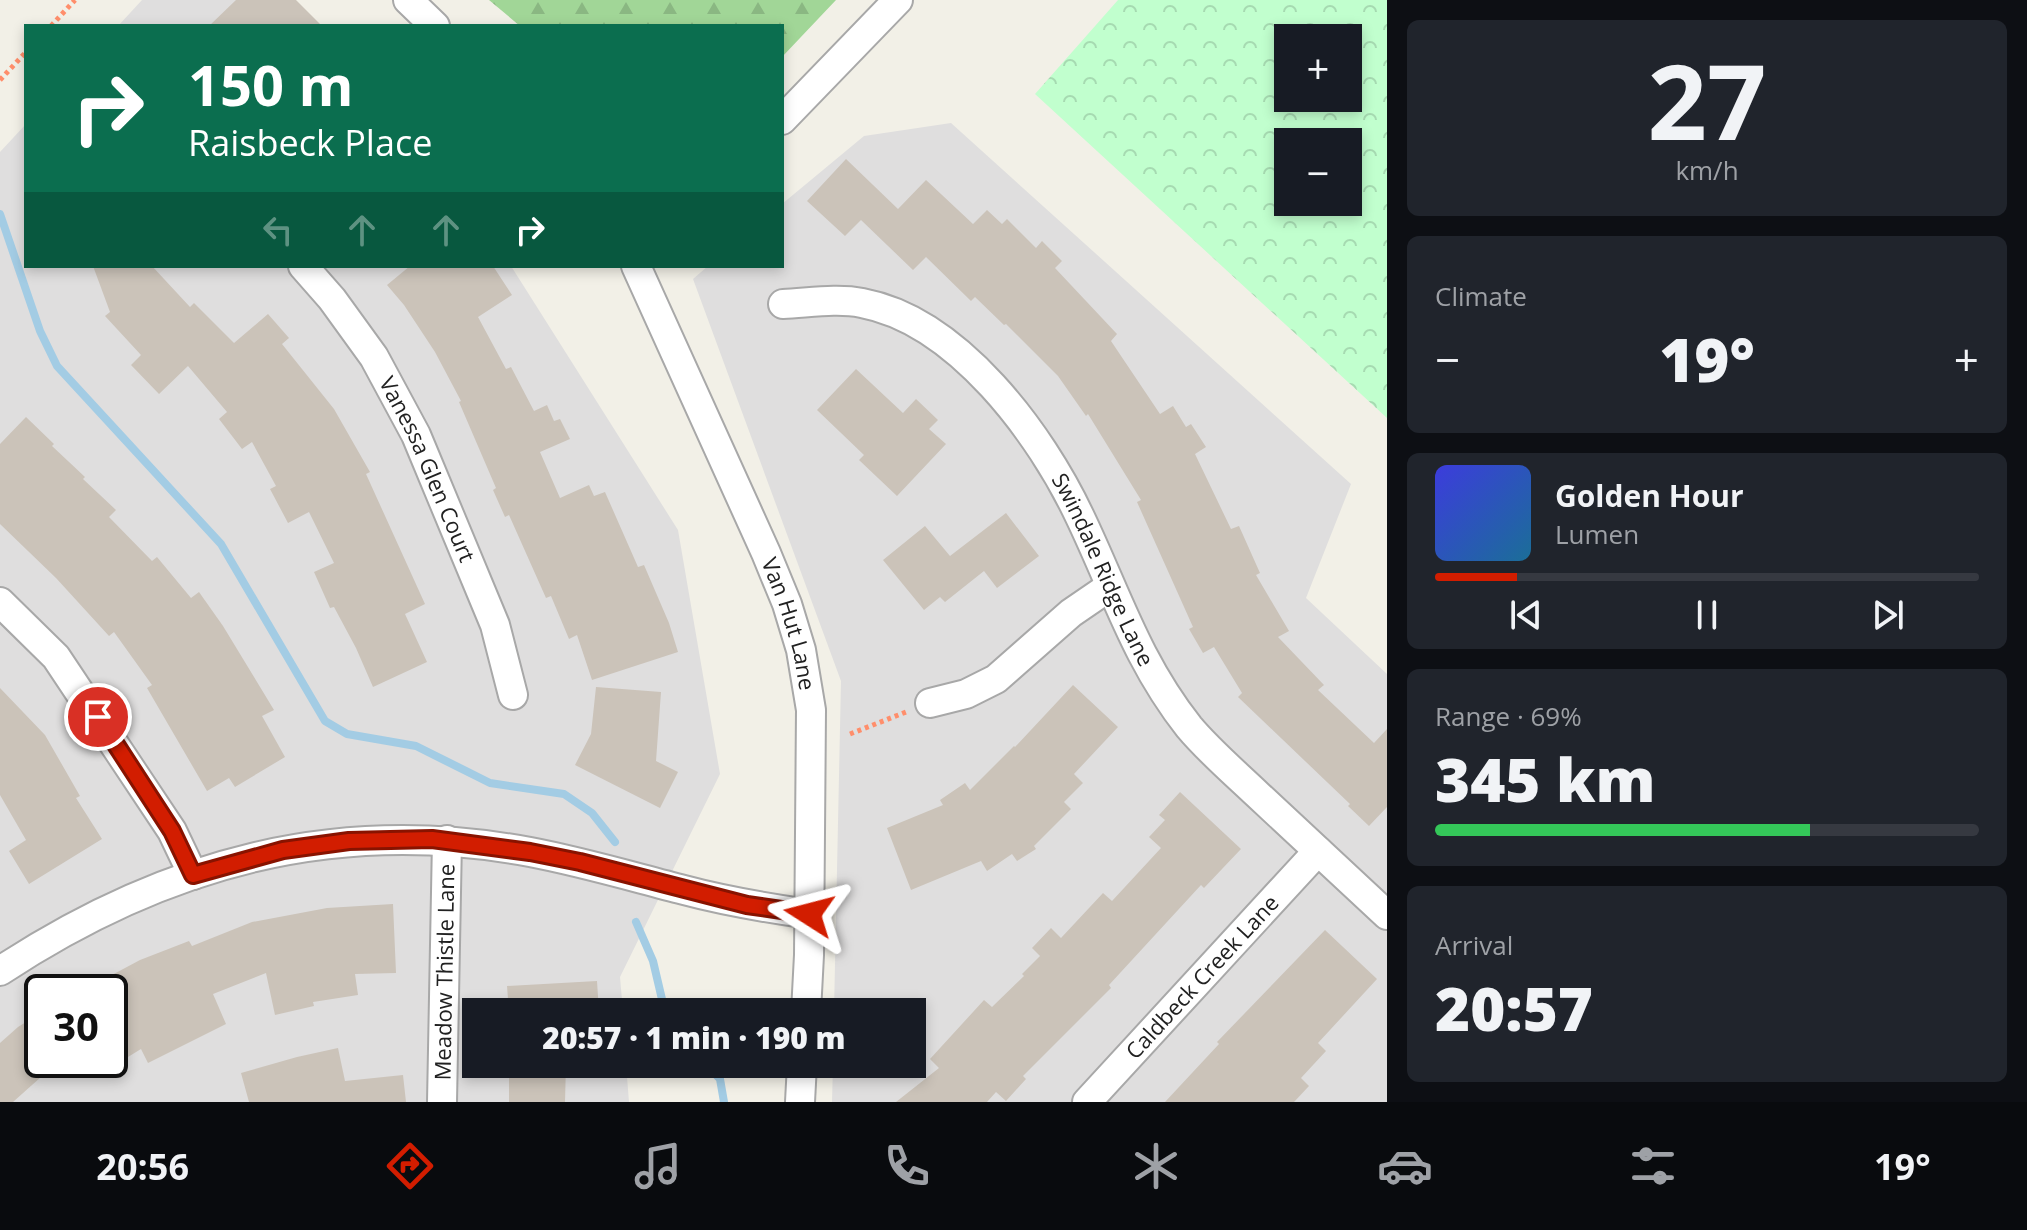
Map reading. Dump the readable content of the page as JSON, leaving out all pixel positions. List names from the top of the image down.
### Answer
{
  "streets": {
    "street": [
      "Vanessa Glen Court",
      "Swindale Ridge Lane",
      "Van Hut Lane",
      "Meadow Thistle Lane",
      "Caldbeck Creek Lane"
    ]
  },
  "crossings": [
    ["Swindale Ridge Lane", "Caldbeck Creek Lane"]
  ],
  "page": {
    "tile": [
      ["27", "km/h"],
      "Climate",
      ["Range · 69%", "345 km"],
      ["Arrival", "20:57"]
    ],
    "map_buttons": ["+", "−"],
    "turn": ["150 m", "Raisbeck Place"],
    "heat": ["−", "19°", "+"],
    "song": ["Golden Hour", "Lumen"],
    "limit": "30",
    "trip": "20:57 · 1 min · 190 m",
    "tabs": ["20:56", "19°"]
  }
}
